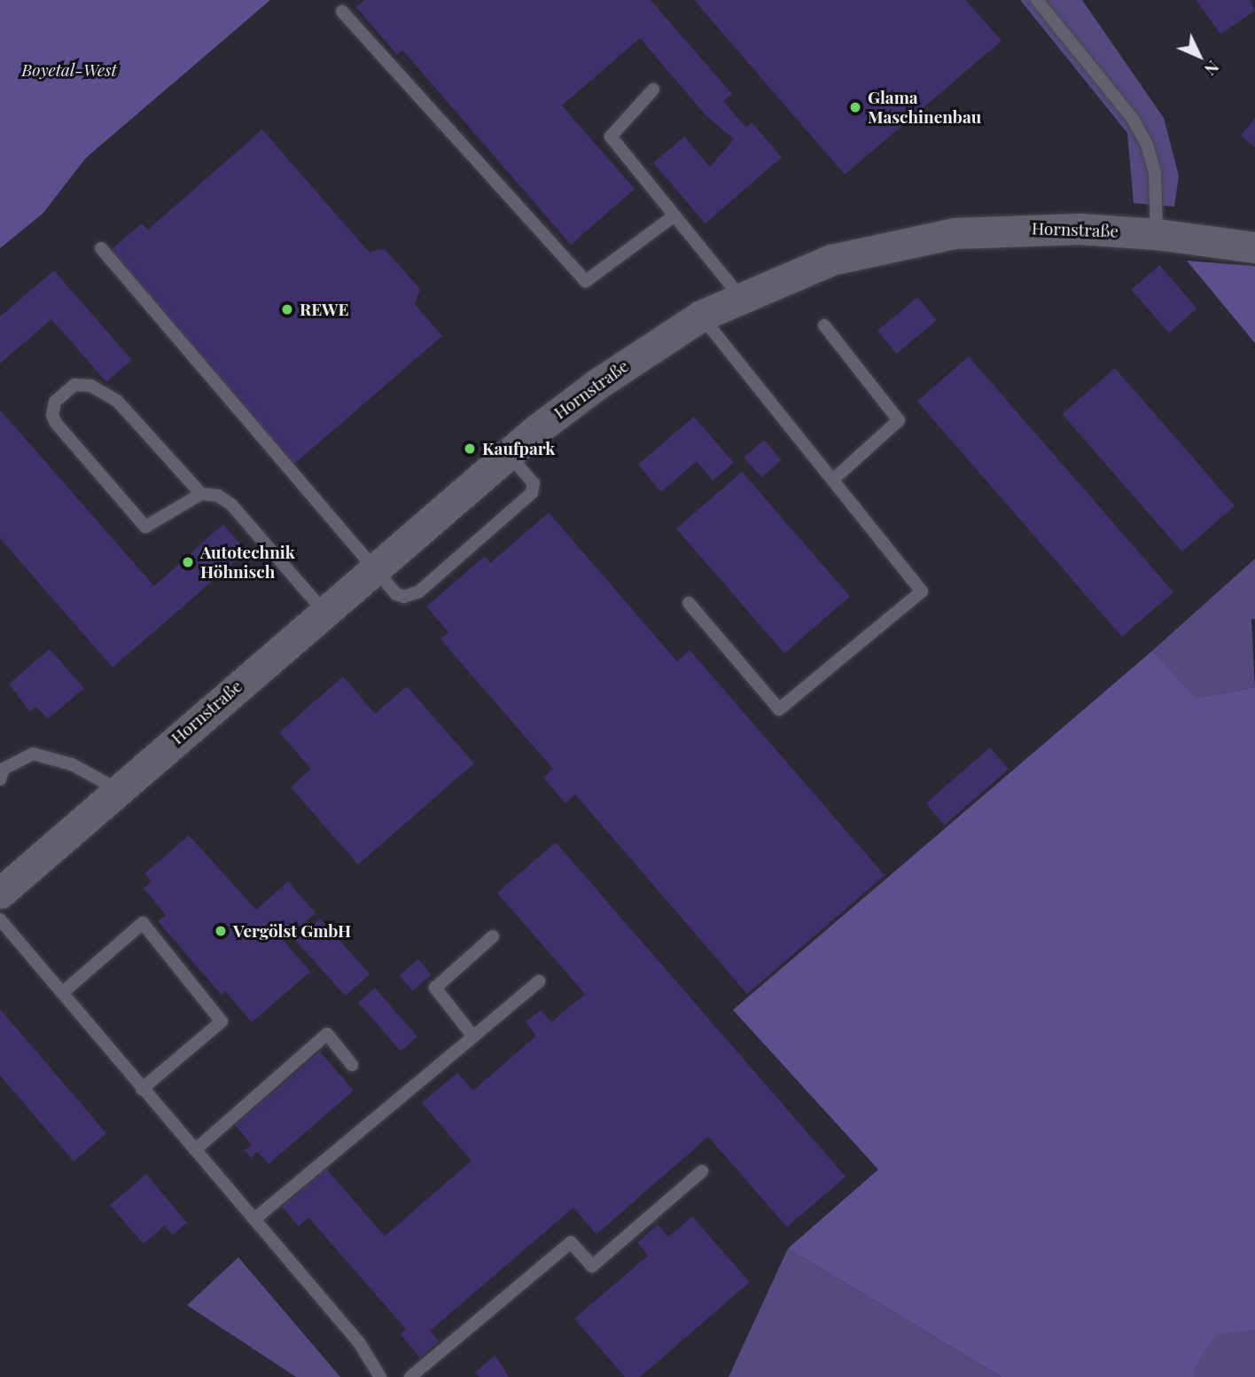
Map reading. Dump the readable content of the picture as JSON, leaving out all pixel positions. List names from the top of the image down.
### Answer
{
  "streets": {
    "street": ["Hornstraße"]
  },
  "parks": ["Boyetal-West"],
  "places": [
    "Glama Maschinenbau",
    "REWE",
    "Kaufpark",
    "Autotechnik Höhnisch",
    "Vergölst GmbH"
  ],
  "north": "bottom right"
}
